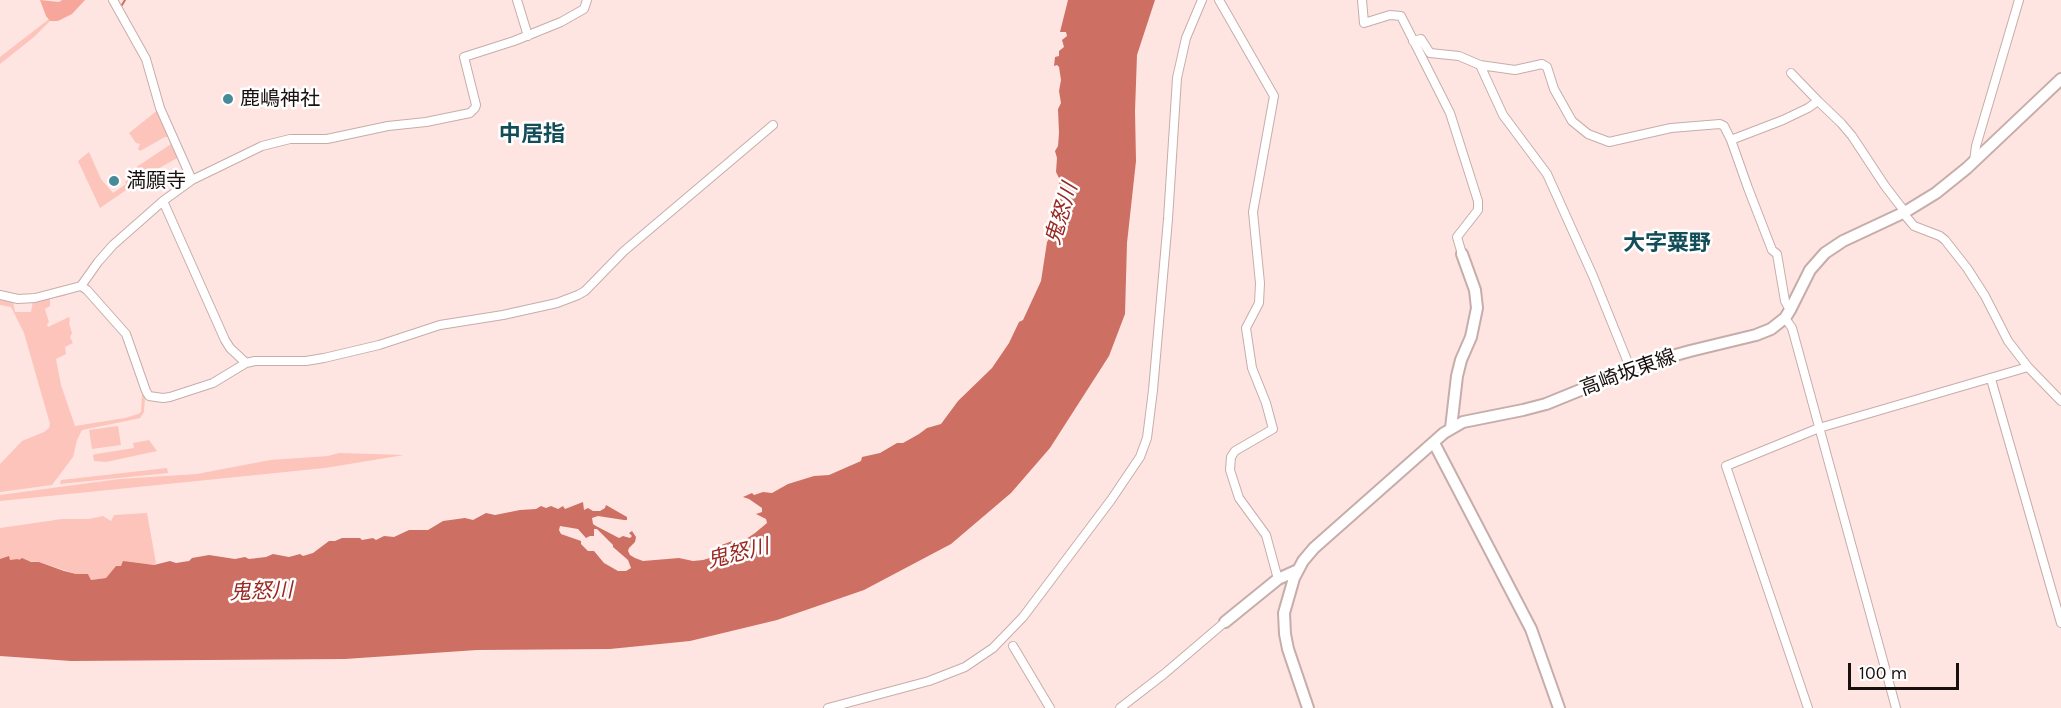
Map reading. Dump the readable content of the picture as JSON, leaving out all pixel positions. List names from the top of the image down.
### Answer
{
  "streets": {
    "main road": ["高崎坂東線"]
  },
  "districts": ["中居指", "大字粟野"],
  "water": ["鬼怒川"],
  "places": ["鹿嶋神社", "満願寺"],
  "scale_bar": "100 m"
}
